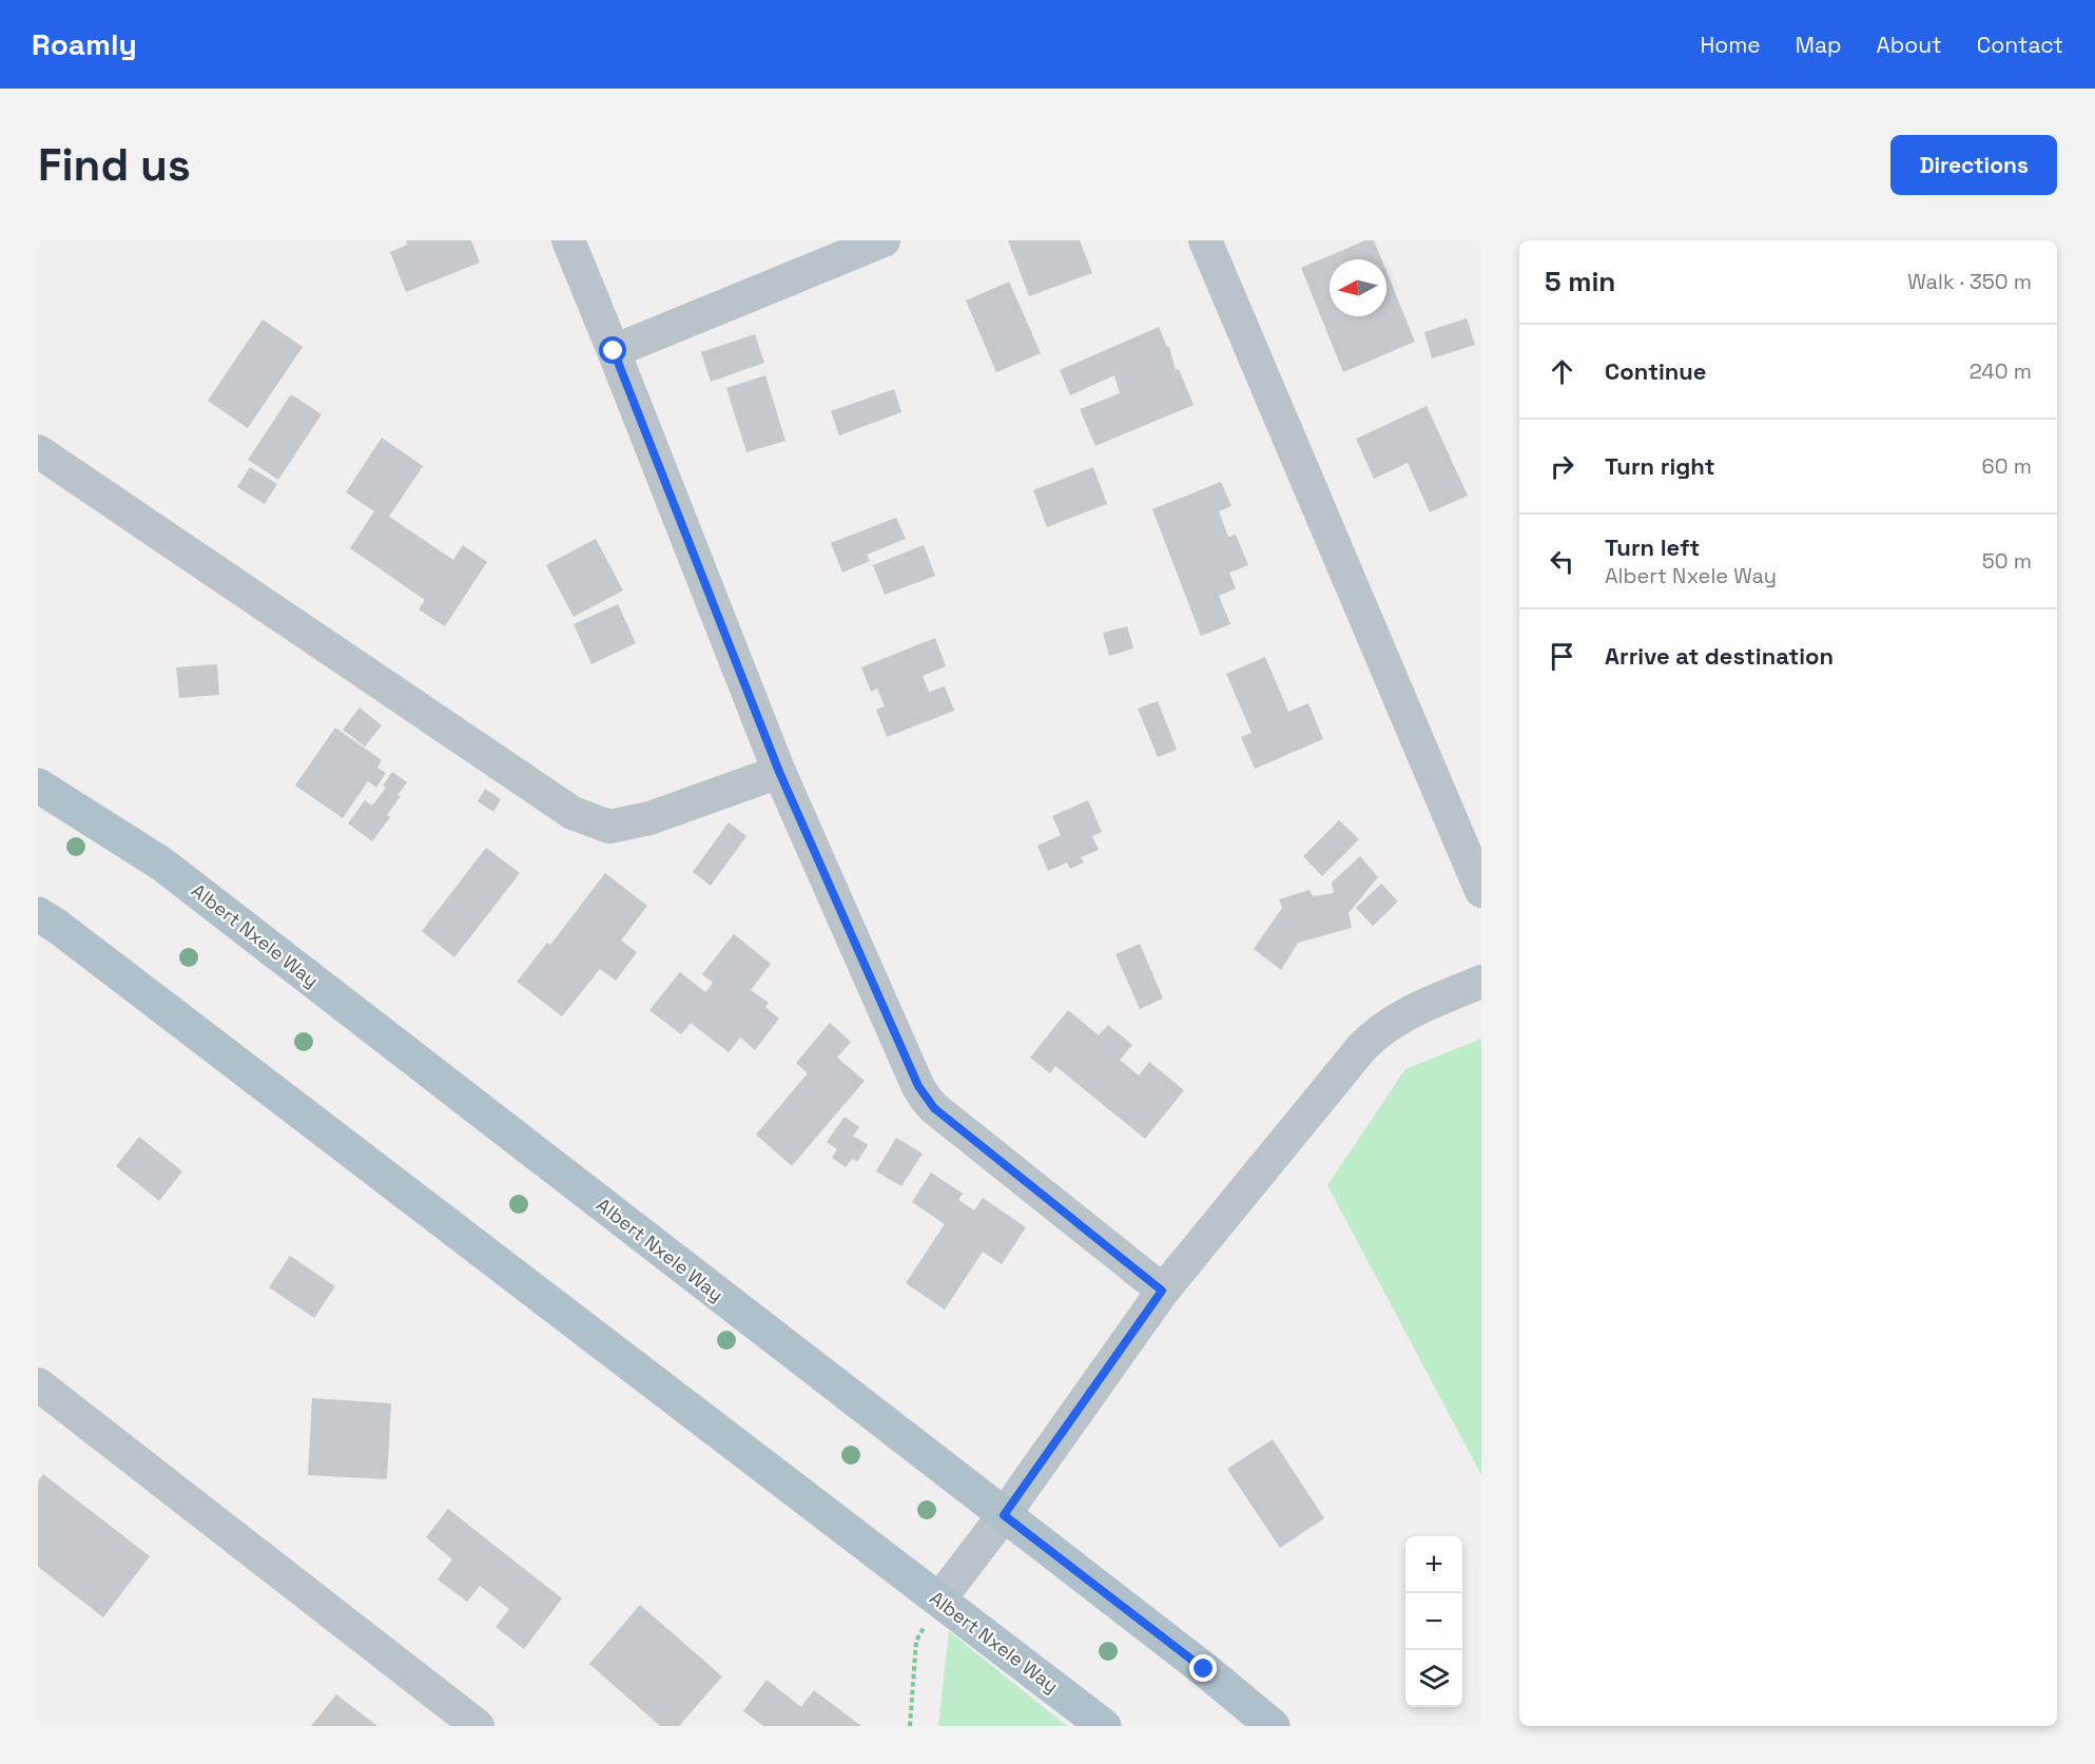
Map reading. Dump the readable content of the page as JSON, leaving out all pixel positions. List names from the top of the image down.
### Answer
{
  "streets": {
    "main road": ["Albert Nxele Way"]
  },
  "north": "left",
  "page": {
    "header": "Roamly",
    "nav": [
      "Home",
      "Map",
      "About",
      "Contact"
    ],
    "buttons": "Directions",
    "title": "Find us",
    "heading": ["5 min", "Walk · 350 m"],
    "list": [
      ["Continue", "240 m"],
      ["Turn right", "60 m"],
      ["Turn left", "Albert Nxele Way", "50 m"],
      "Arrive at destination"
    ],
    "map_buttons": ["+", "−"]
  }
}
